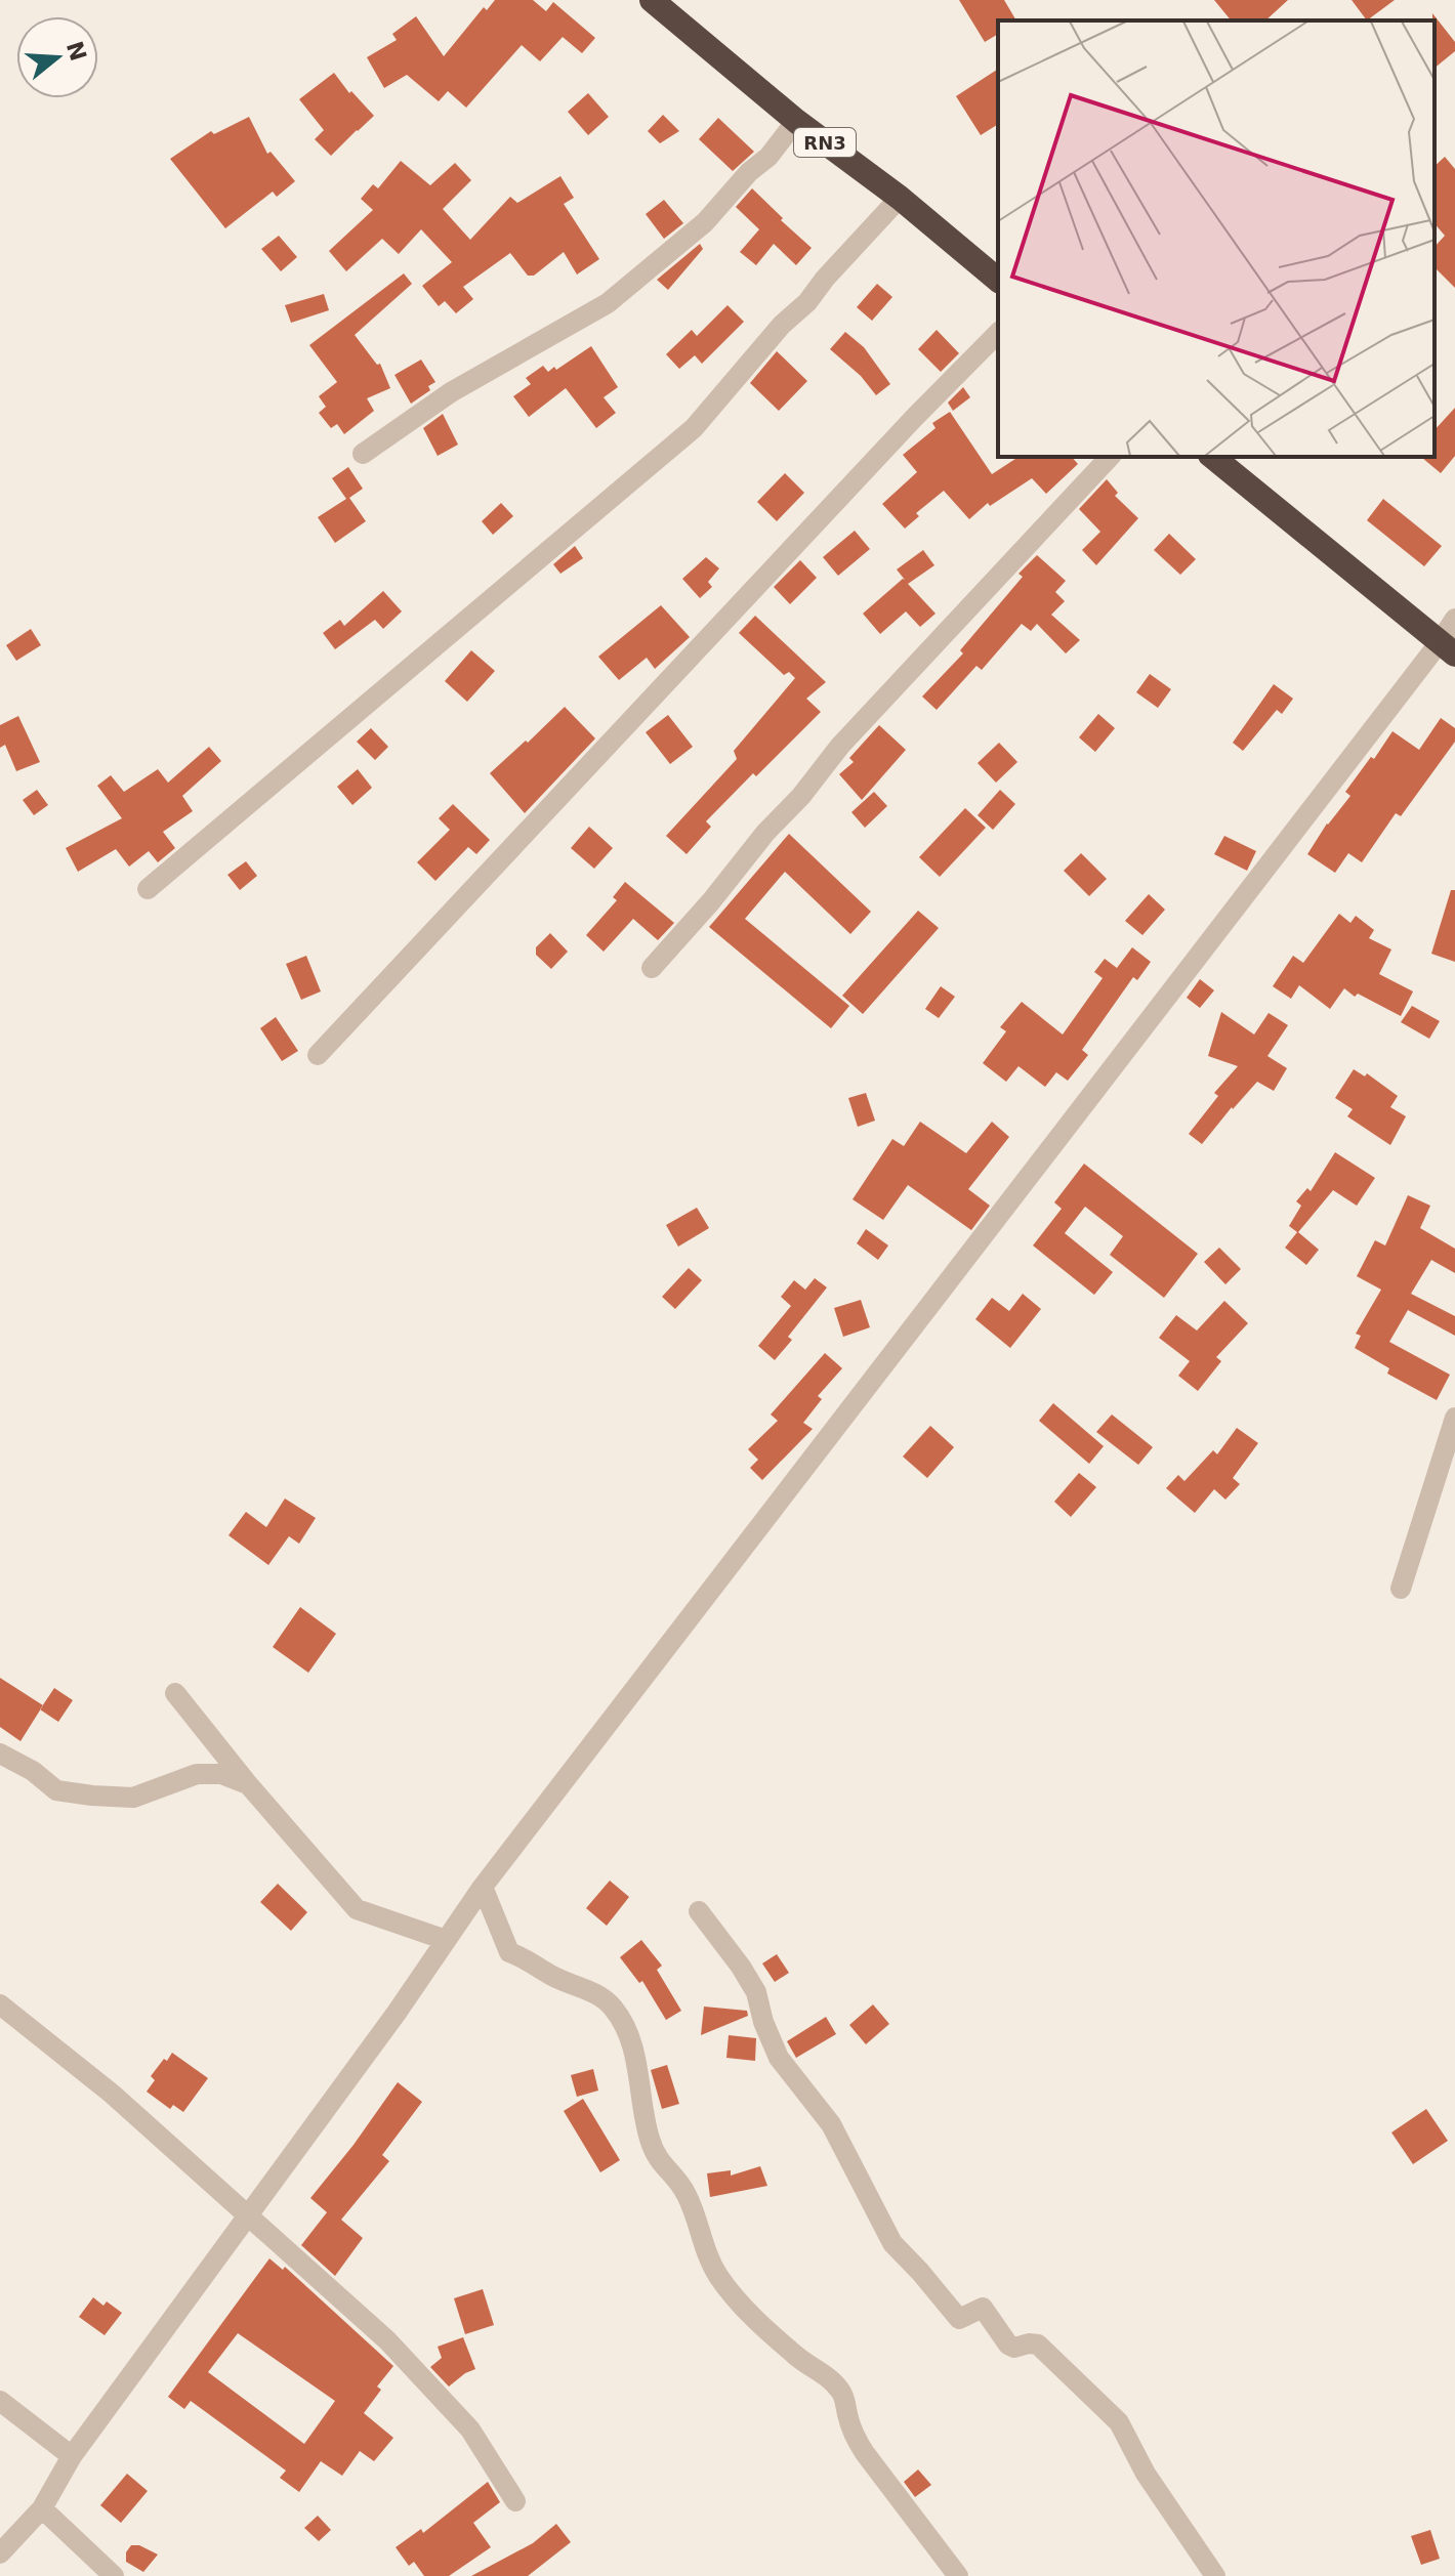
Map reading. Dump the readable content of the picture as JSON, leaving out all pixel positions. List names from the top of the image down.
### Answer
{
  "streets": {
    "highway": ["RN3"]
  },
  "north": "right"
}
